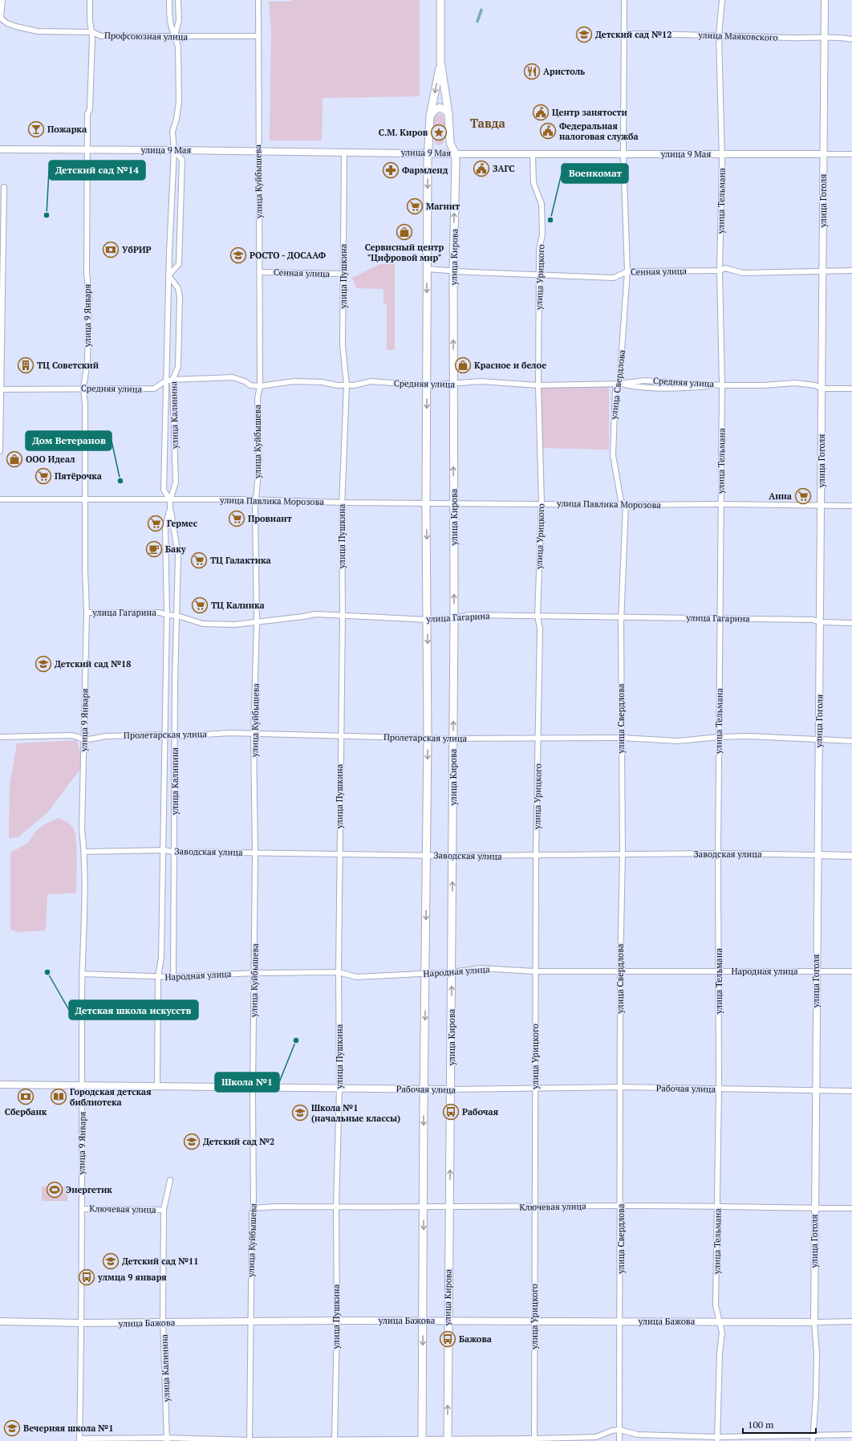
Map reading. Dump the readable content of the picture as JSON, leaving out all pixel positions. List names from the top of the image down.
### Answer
{
  "streets": {
    "main road": ["улица Кирова"],
    "street": [
      "Профсоюзная улица",
      "улица Маяковского",
      "улица 9 Мая",
      "улица Куйбышева",
      "улица Тельмана",
      "улица Гоголя",
      "Сенная улица",
      "улица Пушкина",
      "улица Урицкого",
      "улица 9 Января",
      "Средняя улица",
      "улица Свердлова",
      "улица Калинина",
      "улица Павлика Морозова",
      "улица Гагарина",
      "Пролетарская улица",
      "Заводская улица",
      "Народная улица",
      "Рабочая улица",
      "Ключевая улица",
      "улица Бажова"
    ]
  },
  "crossings": [
    ["Профсоюзная улица", "улица Куйбышева"],
    ["Профсоюзная улица", "улица 9 Января"],
    ["Профсоюзная улица", "улица Калинина"],
    ["улица Маяковского", "улица Тельмана"],
    ["улица Маяковского", "улица Гоголя"],
    ["улица Маяковского", "улица Свердлова"],
    ["улица 9 Мая", "улица Куйбышева"],
    ["улица 9 Мая", "улица Тельмана"],
    ["улица 9 Мая", "улица Гоголя"],
    ["улица 9 Мая", "улица Кирова"],
    ["улица 9 Мая", "улица Пушкина"],
    ["улица 9 Мая", "улица Урицкого"],
    ["улица 9 Мая", "улица 9 Января"],
    ["улица 9 Мая", "улица Свердлова"],
    ["улица 9 Мая", "улица Калинина"],
    ["улица Куйбышева", "Сенная улица"],
    ["улица Куйбышева", "Средняя улица"],
    ["улица Куйбышева", "улица Павлика Морозова"],
    ["улица Куйбышева", "улица Гагарина"],
    ["улица Куйбышева", "Пролетарская улица"],
    ["улица Куйбышева", "Заводская улица"],
    ["улица Куйбышева", "Народная улица"],
    ["улица Куйбышева", "Рабочая улица"],
    ["улица Куйбышева", "Ключевая улица"],
    ["улица Куйбышева", "улица Бажова"],
    ["улица Тельмана", "Сенная улица"],
    ["улица Тельмана", "Средняя улица"],
    ["улица Тельмана", "улица Павлика Морозова"],
    ["улица Тельмана", "улица Гагарина"],
    ["улица Тельмана", "Пролетарская улица"],
    ["улица Тельмана", "Заводская улица"],
    ["улица Тельмана", "Народная улица"],
    ["улица Тельмана", "Рабочая улица"],
    ["улица Тельмана", "Ключевая улица"],
    ["улица Тельмана", "улица Бажова"],
    ["улица Гоголя", "Сенная улица"],
    ["улица Гоголя", "Средняя улица"],
    ["улица Гоголя", "улица Павлика Морозова"],
    ["улица Гоголя", "улица Гагарина"],
    ["улица Гоголя", "Пролетарская улица"],
    ["улица Гоголя", "Заводская улица"],
    ["улица Гоголя", "Народная улица"],
    ["улица Гоголя", "Рабочая улица"],
    ["улица Гоголя", "Ключевая улица"],
    ["улица Гоголя", "улица Бажова"],
    ["улица Кирова", "Сенная улица"],
    ["улица Кирова", "Средняя улица"],
    ["улица Кирова", "улица Павлика Морозова"],
    ["улица Кирова", "улица Гагарина"],
    ["улица Кирова", "Пролетарская улица"],
    ["улица Кирова", "Заводская улица"],
    ["улица Кирова", "Народная улица"],
    ["улица Кирова", "Рабочая улица"],
    ["улица Кирова", "Ключевая улица"],
    ["улица Кирова", "улица Бажова"],
    ["Сенная улица", "улица Пушкина"],
    ["Сенная улица", "улица Урицкого"],
    ["Сенная улица", "улица Свердлова"],
    ["улица Пушкина", "Средняя улица"],
    ["улица Пушкина", "улица Павлика Морозова"],
    ["улица Пушкина", "улица Гагарина"],
    ["улица Пушкина", "Пролетарская улица"],
    ["улица Пушкина", "Заводская улица"],
    ["улица Пушкина", "Народная улица"],
    ["улица Пушкина", "Рабочая улица"],
    ["улица Пушкина", "Ключевая улица"],
    ["улица Пушкина", "улица Бажова"],
    ["улица Урицкого", "Средняя улица"],
    ["улица Урицкого", "улица Павлика Морозова"],
    ["улица Урицкого", "улица Гагарина"],
    ["улица Урицкого", "Пролетарская улица"],
    ["улица Урицкого", "Заводская улица"],
    ["улица Урицкого", "Народная улица"],
    ["улица Урицкого", "Рабочая улица"],
    ["улица Урицкого", "Ключевая улица"],
    ["улица Урицкого", "улица Бажова"],
    ["улица 9 Января", "Средняя улица"],
    ["улица 9 Января", "улица Павлика Морозова"],
    ["улица 9 Января", "улица Гагарина"],
    ["улица 9 Января", "Пролетарская улица"],
    ["улица 9 Января", "Заводская улица"],
    ["улица 9 Января", "Народная улица"],
    ["улица 9 Января", "Рабочая улица"],
    ["улица 9 Января", "Ключевая улица"],
    ["улица 9 Января", "улица Бажова"],
    ["Средняя улица", "улица Свердлова"],
    ["Средняя улица", "улица Калинина"],
    ["улица Свердлова", "улица Павлика Морозова"],
    ["улица Свердлова", "улица Гагарина"],
    ["улица Свердлова", "Пролетарская улица"],
    ["улица Свердлова", "Заводская улица"],
    ["улица Свердлова", "Народная улица"],
    ["улица Свердлова", "Рабочая улица"],
    ["улица Свердлова", "Ключевая улица"],
    ["улица Свердлова", "улица Бажова"],
    ["улица Калинина", "улица Павлика Морозова"],
    ["улица Калинина", "улица Гагарина"],
    ["улица Калинина", "Пролетарская улица"],
    ["улица Калинина", "Заводская улица"],
    ["улица Калинина", "Народная улица"],
    ["улица Калинина", "Рабочая улица"],
    ["улица Калинина", "Ключевая улица"],
    ["улица Калинина", "улица Бажова"]
  ],
  "districts": ["Тавда"],
  "places": {
    "school or university": [
      "Детский сад №12",
      "РОСТО - ДОСААФ",
      "Детский сад №18",
      "Школа №1 (начальные классы)",
      "Детский сад №2",
      "Детский сад №11",
      "Вечерняя школа №1"
    ],
    "restaurant": ["Аристоль"],
    "public building": ["Центр занятости", "Федеральная налоговая служба", "ЗАГС"],
    "bar": ["Пожарка"],
    "place": ["С.М. Киров"],
    "pharmacy": ["Фармленд"],
    "supermarket": [
      "Магнит",
      "Пятёрочка",
      "Анна",
      "Провиант",
      "Гермес",
      "ТЦ Галактика",
      "ТЦ Калинка"
    ],
    "other": [
      "Детский сад №14",
      "Военкомат",
      "Дом Ветеранов",
      "Детская школа искусств",
      "Школа №1"
    ],
    "shop": ["Сервисный центр \"Цифровой мир\"", "Красное и белое", "ООО Идеал"],
    "bank": ["УбРИР", "Сбербанк"],
    "building": ["ТЦ Советский"],
    "cafe": ["Баку"],
    "library": ["Городская детская библиотека"],
    "bus stop": ["Рабочая", "улмца 9 января", "Бажова"],
    "sports": ["Энергетик"]
  },
  "scale_bar": "100 m"
}
